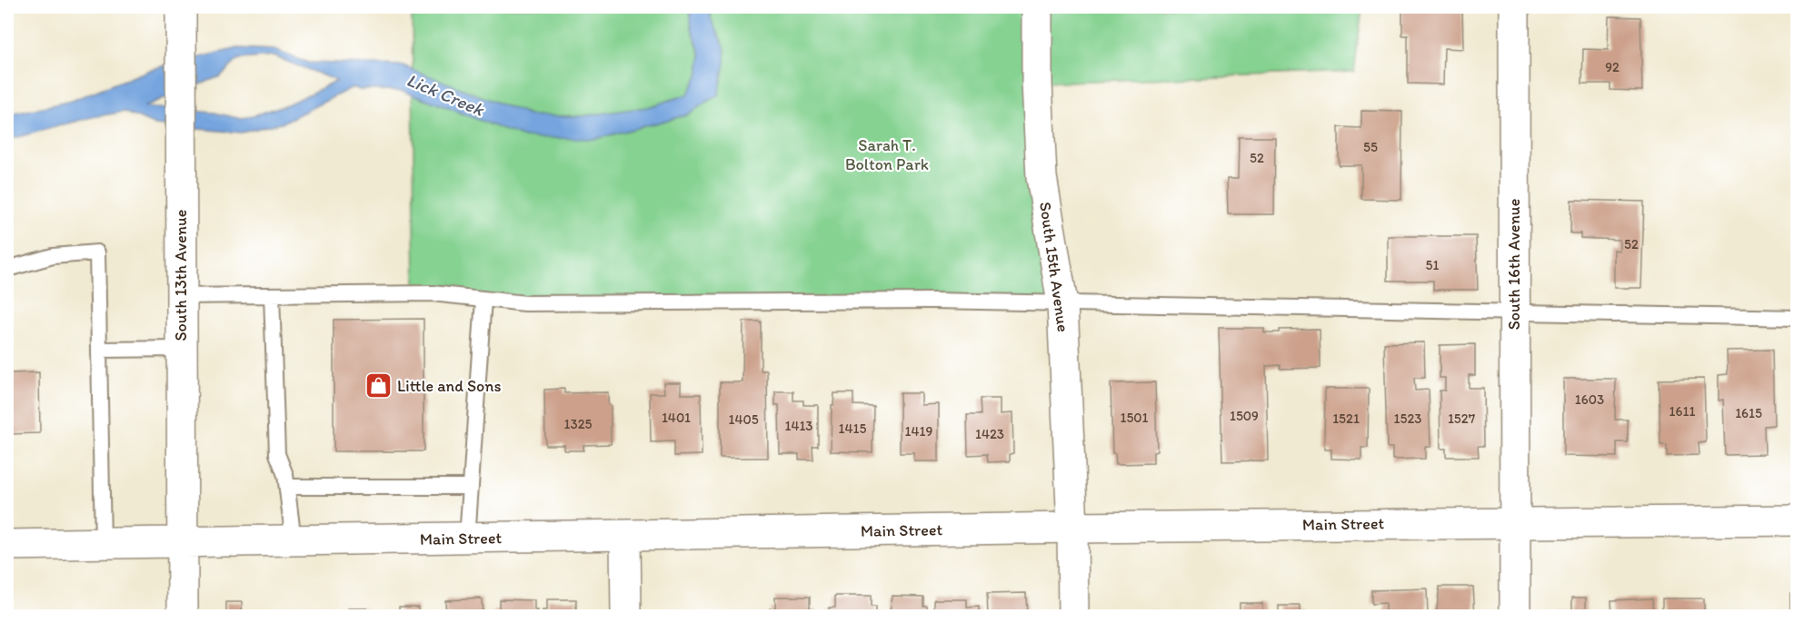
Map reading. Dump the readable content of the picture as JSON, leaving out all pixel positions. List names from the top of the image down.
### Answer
{
  "streets": {
    "street": [
      "South 16th Avenue",
      "South 15th Avenue",
      "South 13th Avenue",
      "Main Street"
    ]
  },
  "crossings": [
    ["South 16th Avenue", "Main Street"],
    ["South 15th Avenue", "Main Street"],
    ["South 13th Avenue", "Main Street"]
  ],
  "water": ["Lick Creek"],
  "parks": ["Sarah T. Bolton Park"],
  "places": {
    "shop": ["Little and Sons"]
  },
  "house_numbers": [
    "92",
    "55",
    "52",
    "52",
    "51",
    "1603",
    "1611",
    "1615",
    "1509",
    "1401",
    "1501",
    "1521",
    "1523",
    "1527",
    "1405",
    "1325",
    "1413",
    "1415",
    "1419",
    "1423"
  ]
}
